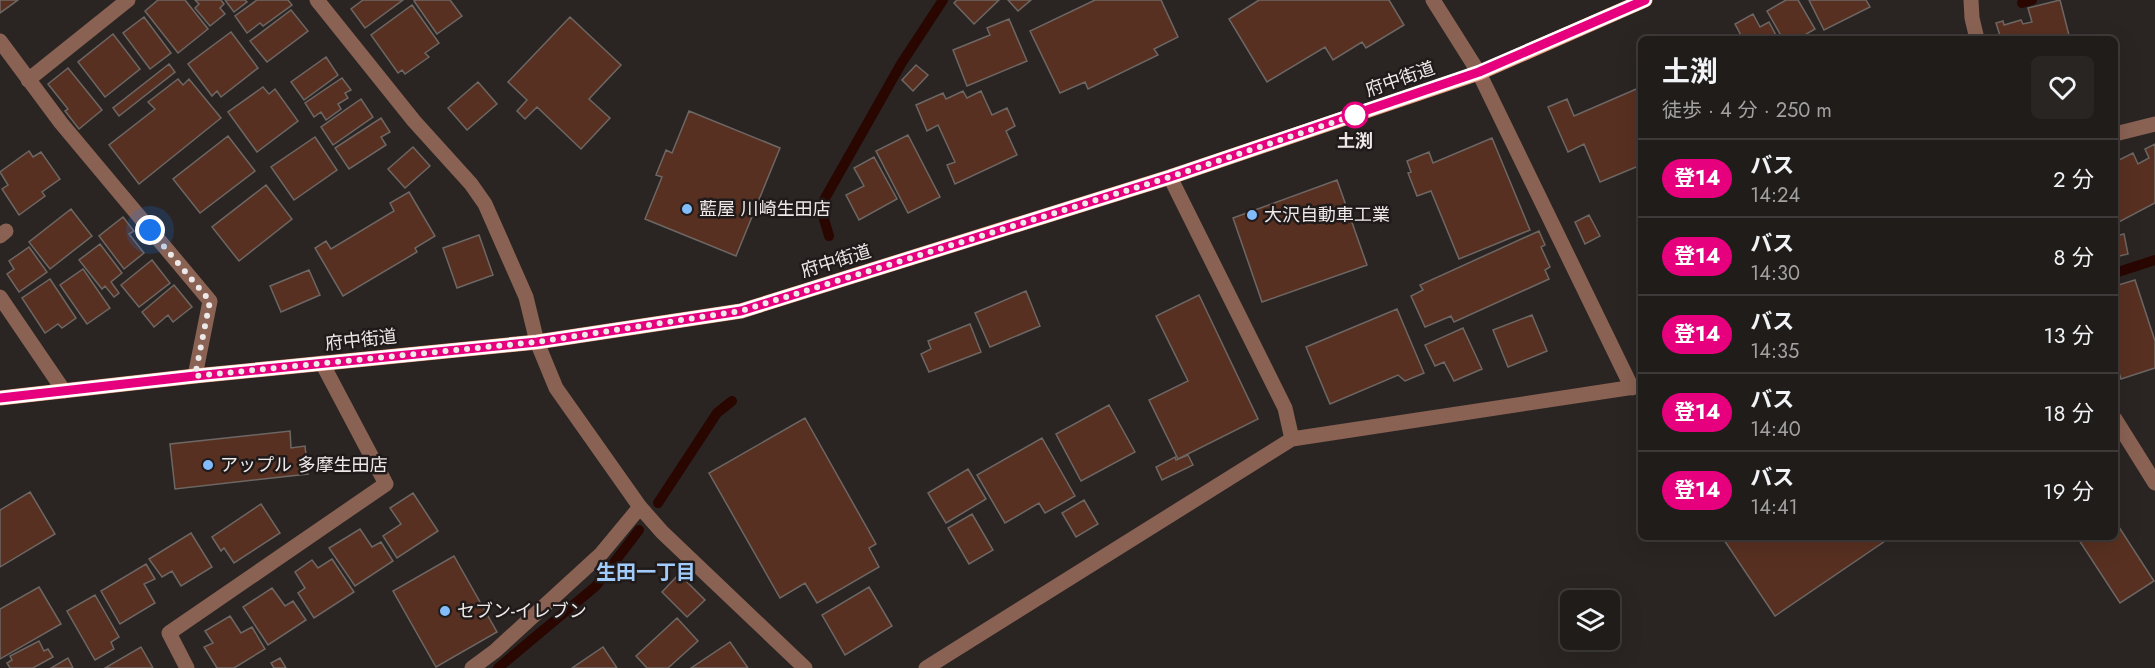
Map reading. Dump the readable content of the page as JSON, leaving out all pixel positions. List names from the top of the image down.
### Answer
{
  "streets": {
    "main road": ["府中街道"]
  },
  "districts": ["生田一丁目"],
  "places": [
    "土渕",
    "藍屋 川崎生田店",
    "大沢自動車工業",
    "アップル 多摩生田店",
    "セブン-イレブン"
  ],
  "lines": ["bus line 登14"],
  "page": {
    "heading": ["土渕", "徒歩 · 4 分 · 250 m"],
    "list": [
      {
        "mark": "登14",
        "name": "バス",
        "note": "14:24",
        "value": "2 分"
      },
      {
        "mark": "登14",
        "name": "バス",
        "note": "14:30",
        "value": "8 分"
      },
      {
        "mark": "登14",
        "name": "バス",
        "note": "14:35",
        "value": "13 分"
      },
      {
        "mark": "登14",
        "name": "バス",
        "note": "14:40",
        "value": "18 分"
      },
      {
        "mark": "登14",
        "name": "バス",
        "note": "14:41",
        "value": "19 分"
      }
    ]
  }
}
